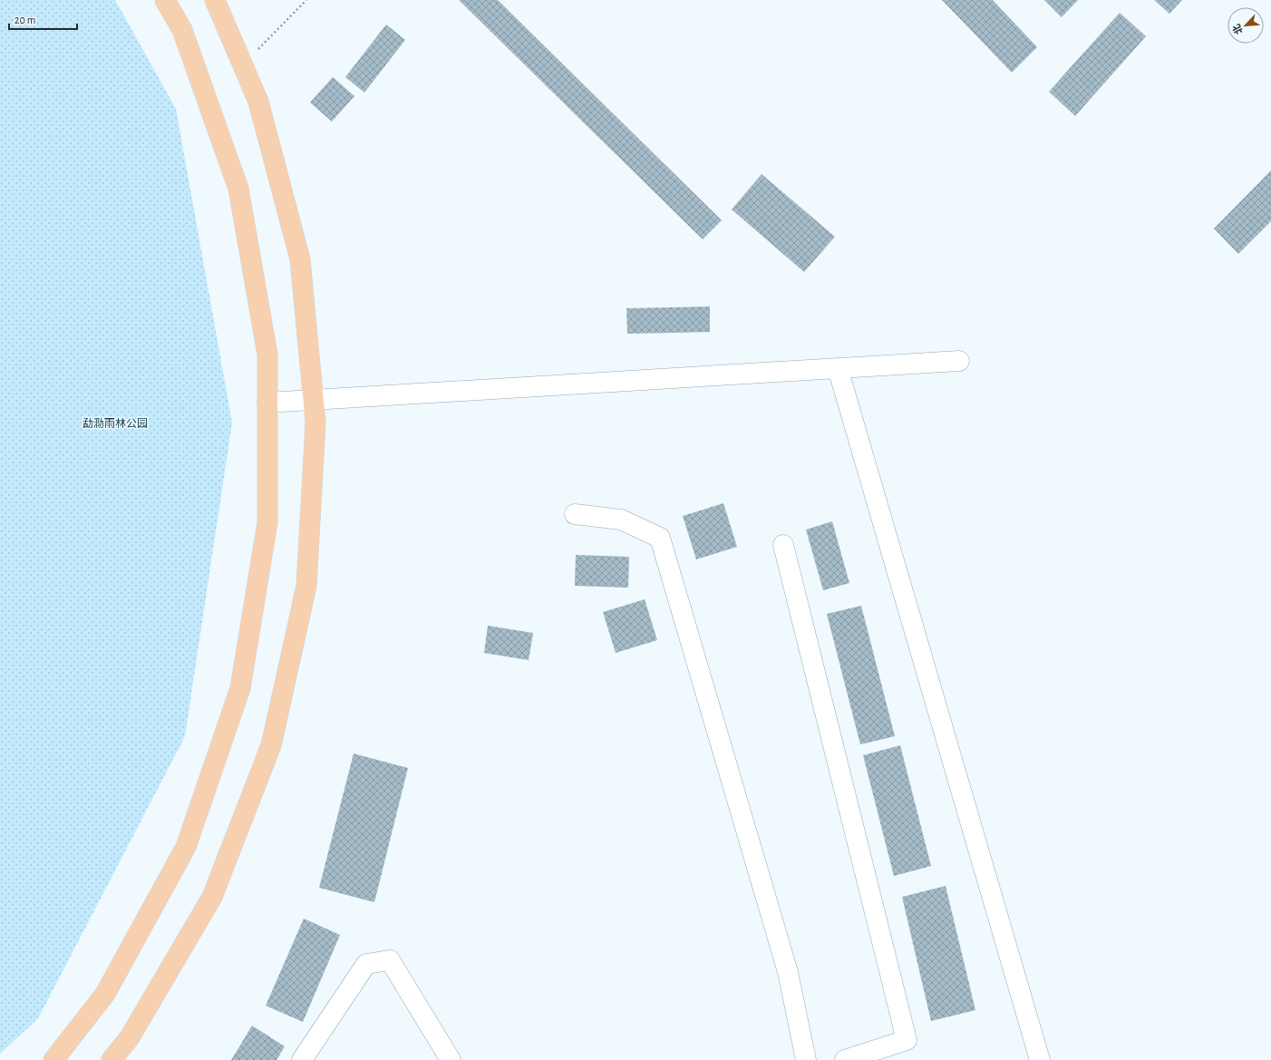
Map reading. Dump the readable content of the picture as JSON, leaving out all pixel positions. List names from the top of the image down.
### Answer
{
  "parks": ["勐泐雨林公园"],
  "scale_bar": "20 m",
  "north": "bottom left"
}
